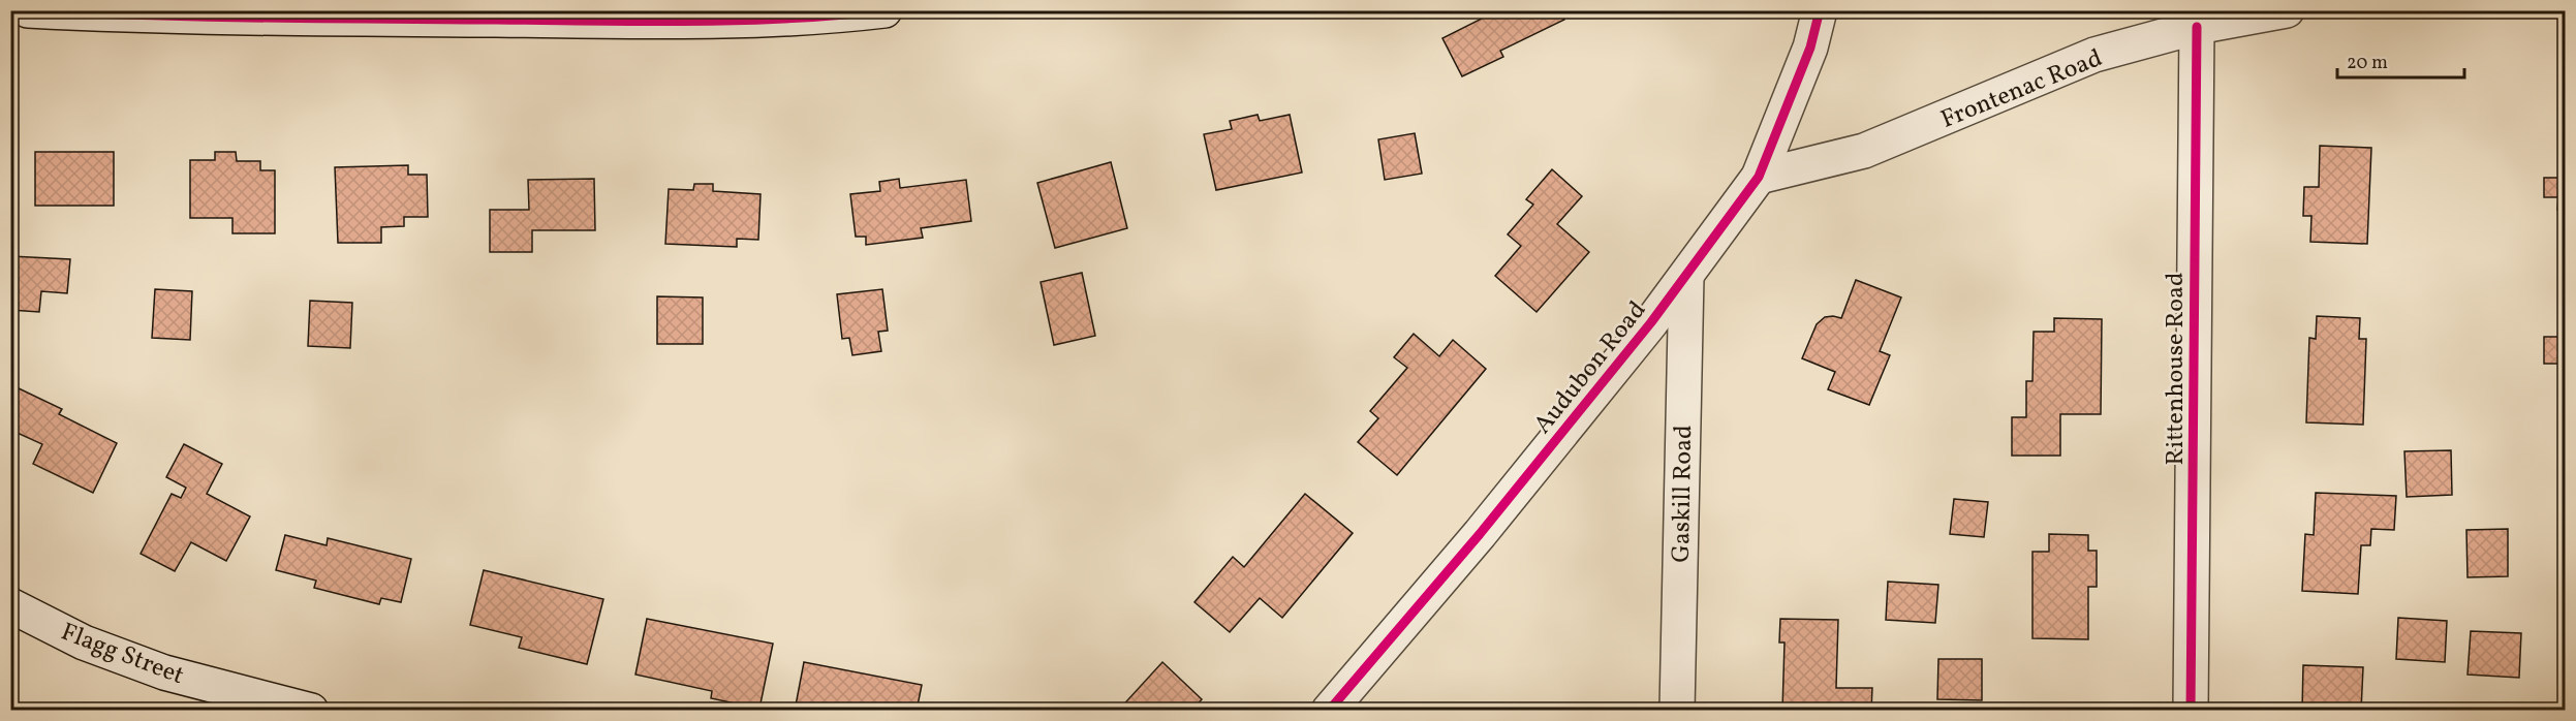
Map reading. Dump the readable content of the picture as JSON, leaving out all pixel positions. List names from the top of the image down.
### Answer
{
  "streets": {
    "street": [
      "Frontenac Road",
      "Audubon Road",
      "Rittenhouse Road",
      "Gaskill Road",
      "Flagg Street"
    ]
  },
  "crossings": [
    ["Frontenac Road", "Audubon Road"],
    ["Frontenac Road", "Rittenhouse Road"],
    ["Audubon Road", "Gaskill Road"]
  ],
  "scale_bar": "20 m"
}
